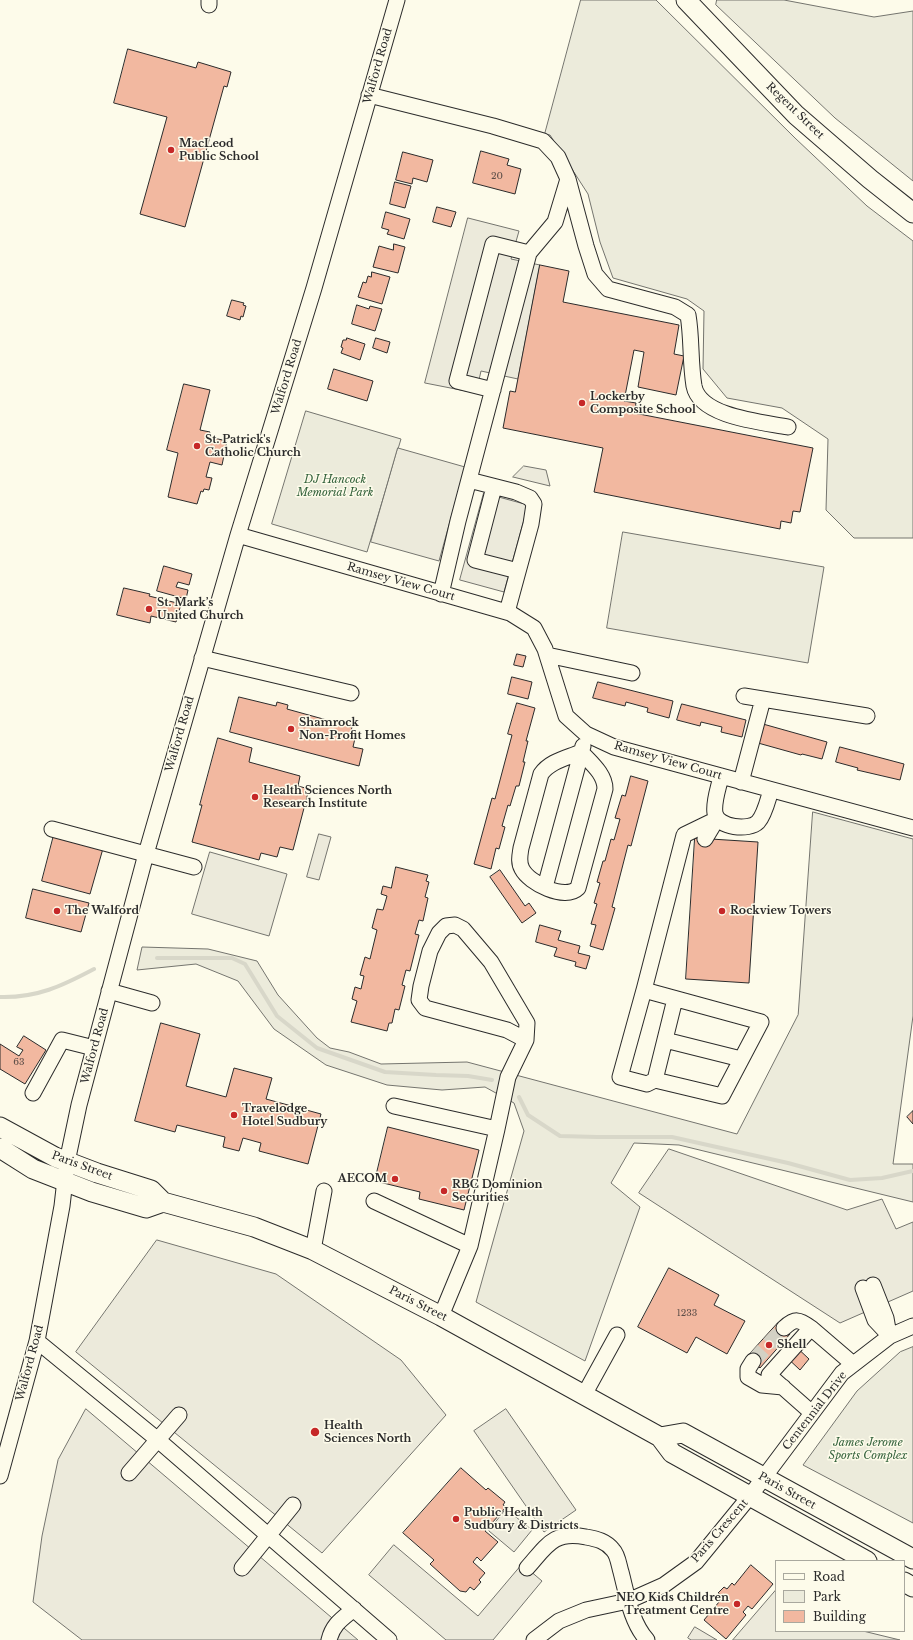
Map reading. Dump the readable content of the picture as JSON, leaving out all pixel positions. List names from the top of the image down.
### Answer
{
  "streets": {
    "main road": ["Regent Street", "Paris Street"],
    "street": [
      "Walford Road",
      "Ramsey View Court",
      "Centennial Drive",
      "Paris Crescent"
    ]
  },
  "crossings": [
    ["Walford Road", "Ramsey View Court"],
    ["Walford Road", "Paris Street"],
    ["Paris Street", "Centennial Drive"],
    ["Paris Street", "Paris Crescent"],
    ["Centennial Drive", "Paris Crescent"]
  ],
  "parks": ["DJ Hancock Memorial Park", "James Jerome Sports Complex"],
  "places": [
    "MacLeod Public School",
    "Lockerby Composite School",
    "St. Patrick's Catholic Church",
    "St. Mark’s United Church",
    "Shamrock Non-Profit Homes",
    "Health Sciences North Research Institute",
    "The Walford",
    "Rockview Towers",
    "Travelodge Hotel Sudbury",
    "AECOM",
    "RBC Dominion Securities",
    "Shell",
    "Health Sciences North",
    "Public Health Sudbury & Districts",
    "NEO Kids Children Treatment Centre"
  ],
  "house_numbers": ["20", "63", "1233"],
  "legend": ["Road", "Park", "Building"]
}
